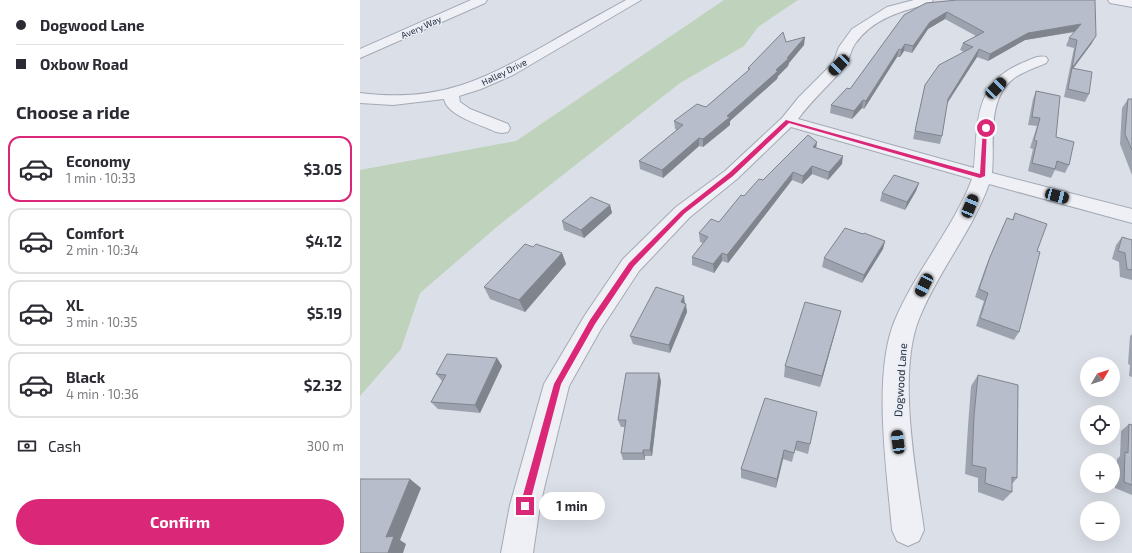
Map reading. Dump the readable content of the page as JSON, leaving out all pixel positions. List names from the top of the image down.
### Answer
{
  "streets": {
    "street": ["Avery Way", "Halley Drive", "Dogwood Lane"]
  },
  "north": "top right",
  "page": {
    "banner": ["Dogwood Lane", "Oxbow Road"],
    "heading": "Choose a ride",
    "list": [
      {
        "name": "Economy",
        "note": "1 min · 10:33",
        "value": "$3.05"
      },
      {
        "name": "Comfort",
        "note": "2 min · 10:34",
        "value": "$4.12"
      },
      {
        "name": "XL",
        "note": "3 min · 10:35",
        "value": "$5.19"
      },
      {
        "name": "Black",
        "note": "4 min · 10:36",
        "value": "$2.32"
      }
    ],
    "map_buttons": ["+", "−"],
    "pay": ["Cash", "300 m"],
    "buttons": "Confirm",
    "bubble": "1 min"
  }
}
